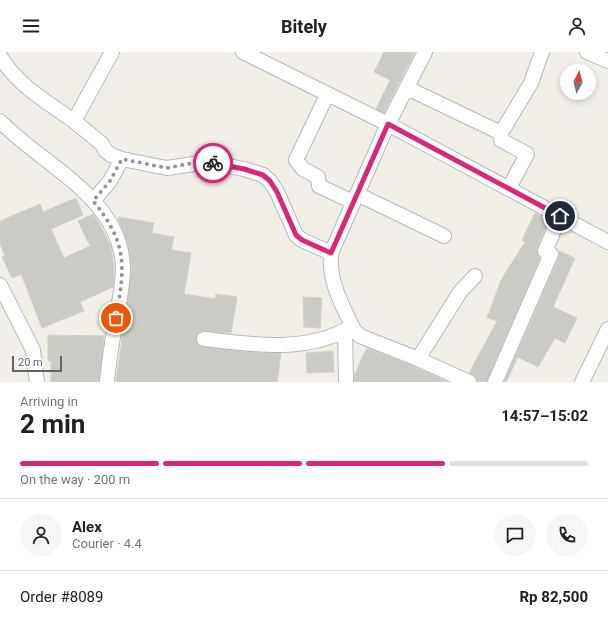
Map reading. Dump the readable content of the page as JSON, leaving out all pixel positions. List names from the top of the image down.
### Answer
{
  "scale_bar": "20 m",
  "north": "top",
  "page": {
    "header": "Bitely",
    "scale": "20 m",
    "heading": ["2 min", "Arriving in", "14:57–15:02"],
    "panel": [
      "Alex",
      "Courier · 4.4",
      "Order #8089",
      "Rp 82,500"
    ],
    "bar": "On the way · 200 m"
  }
}
